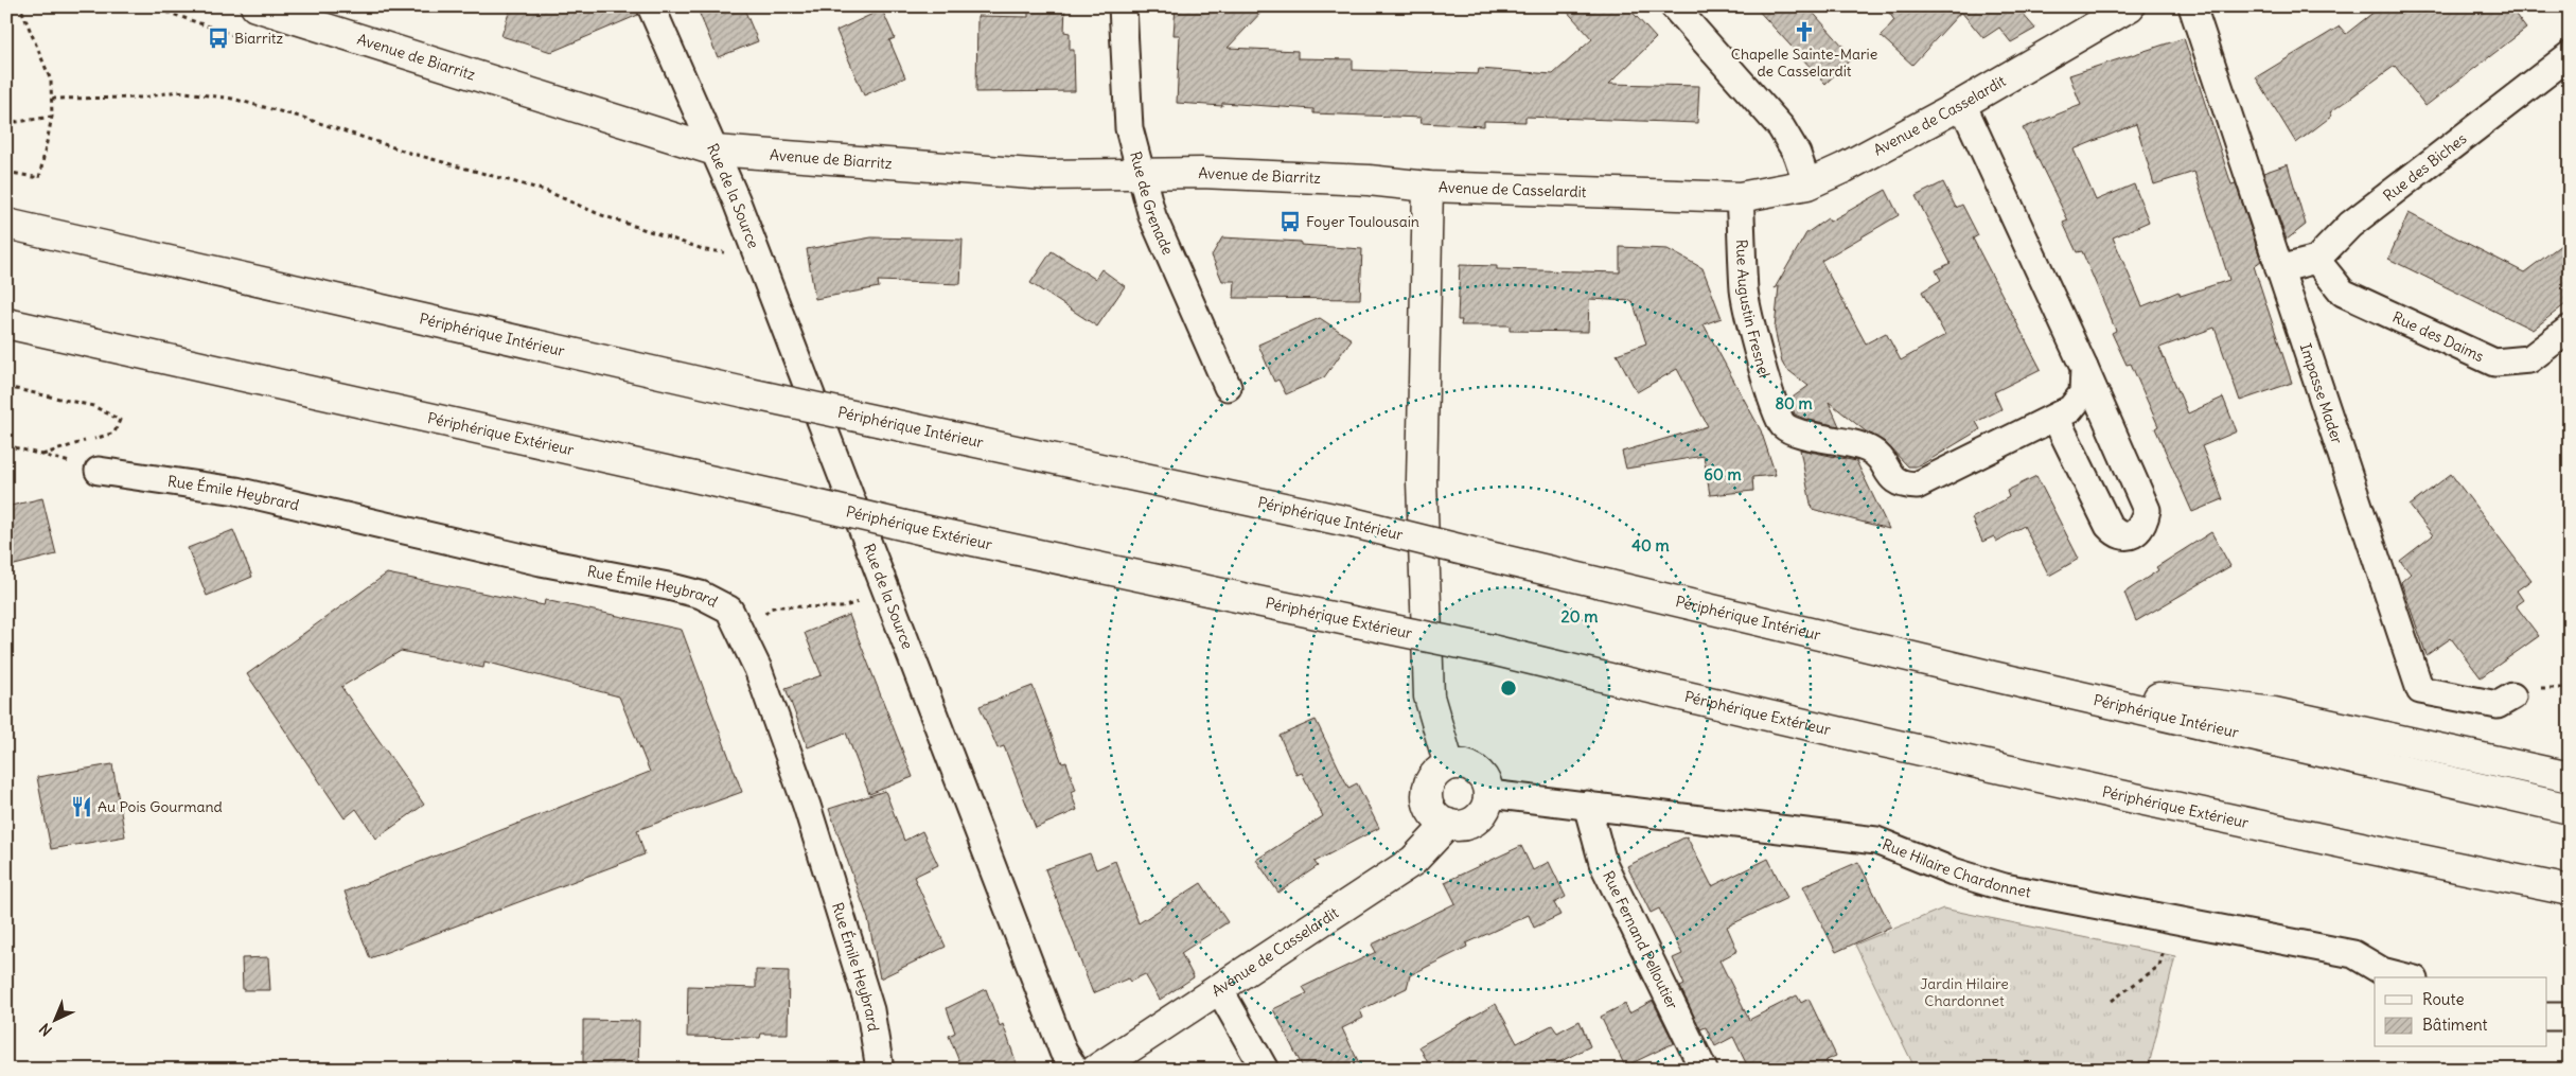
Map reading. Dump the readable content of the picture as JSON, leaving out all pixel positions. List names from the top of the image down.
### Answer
{
  "streets": {
    "main road": [
      "Avenue de Biarritz",
      "Avenue de Casselardit",
      "Périphérique Intérieur",
      "Périphérique Extérieur"
    ],
    "street": [
      "Rue des Biches",
      "Rue de la Source",
      "Rue de Grenade",
      "Rue Augustin Fresnel",
      "Rue des Daims",
      "Impasse Mader",
      "Rue Émile Heybrard",
      "Rue Hilaire Chardonnet",
      "Rue Fernand Pelloutier"
    ]
  },
  "crossings": [
    ["Avenue de Biarritz", "Avenue de Casselardit"],
    ["Avenue de Biarritz", "Rue de la Source"],
    ["Avenue de Biarritz", "Rue de Grenade"],
    ["Avenue de Casselardit", "Rue Augustin Fresnel"],
    ["Avenue de Casselardit", "Rue Hilaire Chardonnet"],
    ["Rue des Biches", "Rue des Daims"],
    ["Rue Hilaire Chardonnet", "Rue Fernand Pelloutier"]
  ],
  "parks": ["Jardin Hilaire Chardonnet"],
  "places": {
    "church": ["Chapelle Sainte-Marie de Casselardit"],
    "bus stop": ["Biarritz", "Foyer Toulousain"],
    "restaurant": ["Au Pois Gourmand"]
  },
  "legend": ["Route", "Bâtiment"],
  "north": "bottom left",
  "rings": [
    "80 m",
    "60 m",
    "40 m",
    "20 m"
  ]
}
